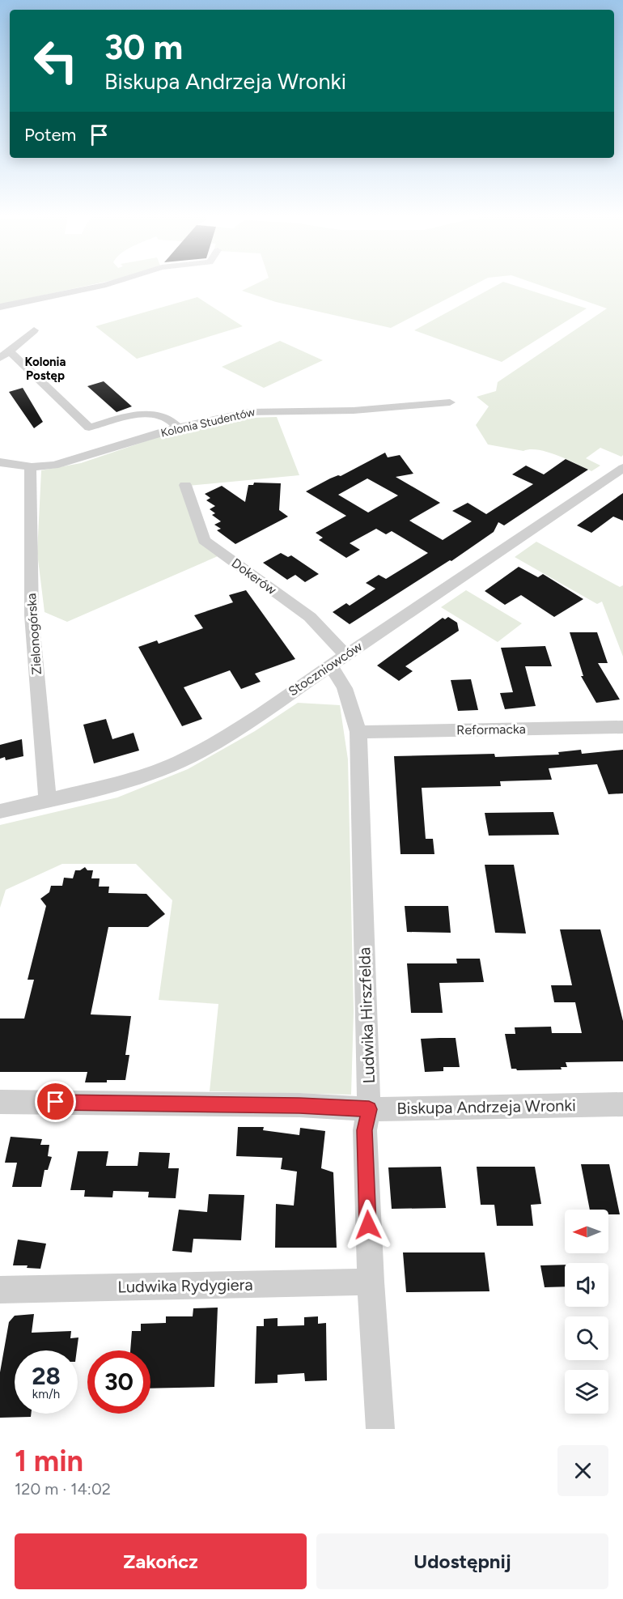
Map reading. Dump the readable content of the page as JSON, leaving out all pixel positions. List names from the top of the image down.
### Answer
{
  "streets": {
    "street": [
      "Kolonia Studentów",
      "Dokerów",
      "Zielonogórska",
      "Stoczniowców",
      "Reformacka",
      "Ludwika Hirszfelda",
      "Biskupa Andrzeja Wronki",
      "Ludwika Rydygiera"
    ]
  },
  "crossings": [
    ["Kolonia Studentów", "Zielonogórska"],
    ["Dokerów", "Stoczniowców"],
    ["Dokerów", "Ludwika Hirszfelda"],
    ["Zielonogórska", "Stoczniowców"],
    ["Stoczniowców", "Ludwika Hirszfelda"],
    ["Reformacka", "Ludwika Hirszfelda"],
    ["Ludwika Hirszfelda", "Biskupa Andrzeja Wronki"],
    ["Ludwika Hirszfelda", "Ludwika Rydygiera"]
  ],
  "districts": ["Kolonia Postęp"],
  "north": "left",
  "page": {
    "turn": ["30 m", "Biskupa Andrzeja Wronki"],
    "then": "Potem",
    "speed": "28 km/h",
    "limit": "30",
    "heading": ["1 min", "120 m · 14:02"],
    "buttons": ["Zakończ", "Udostępnij"]
  }
}
